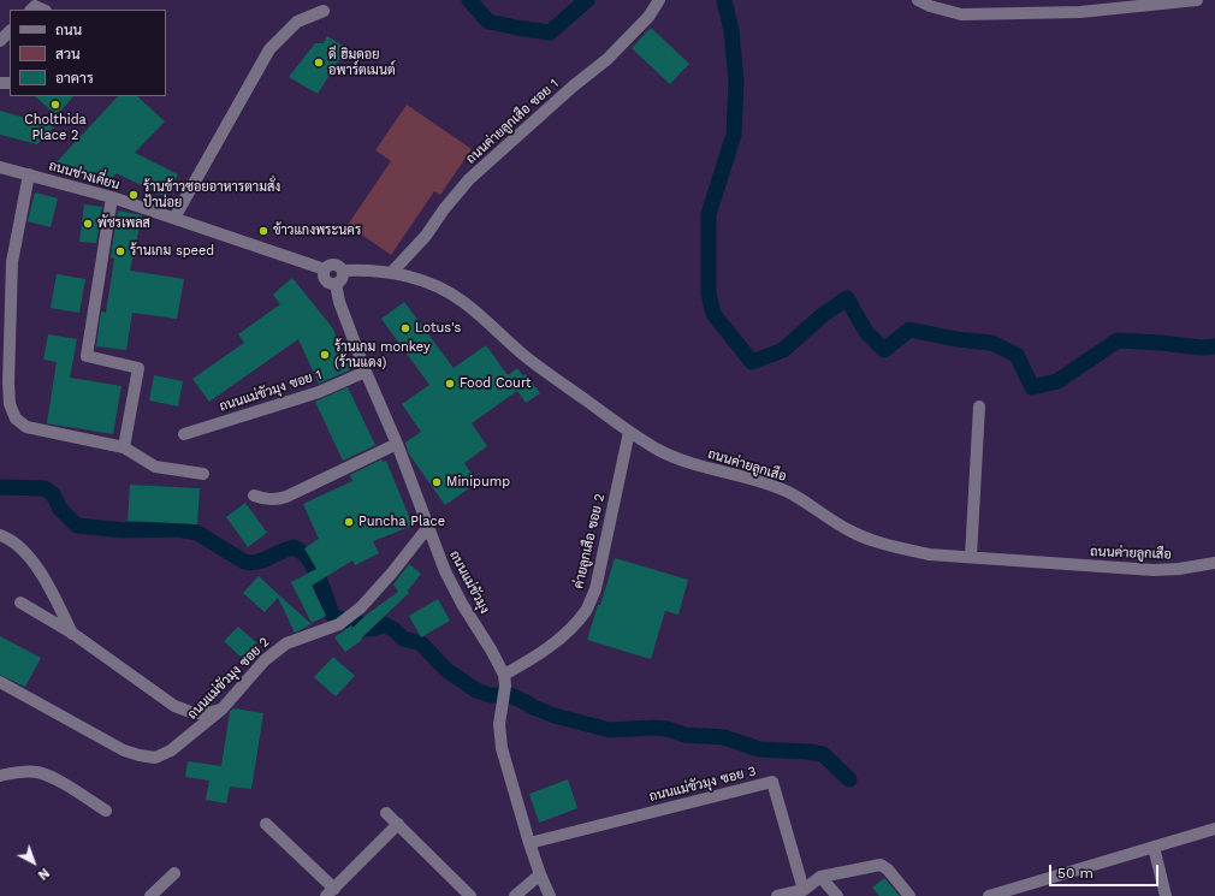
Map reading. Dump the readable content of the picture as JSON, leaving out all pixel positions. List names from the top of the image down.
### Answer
{
  "streets": {
    "street": [
      "ถนนค่ายลูกเสือ ซอย 1",
      "ถนนช่างเคี่ยน",
      "ถนนแม่ขัวมุง ซอย 1",
      "ถนนค่ายลูกเสือ",
      "ค่ายลูกเสือ ซอย 2",
      "ถนนแม่ขัวมุง",
      "ถนนแม่ขัวมุง ซอย 2",
      "ถนนแม่ขัวมุง ซอย 3"
    ]
  },
  "crossings": [
    ["ถนนค่ายลูกเสือ ซอย 1", "ถนนค่ายลูกเสือ"],
    ["ถนนช่างเคี่ยน", "ถนนค่ายลูกเสือ"],
    ["ถนนช่างเคี่ยน", "ถนนแม่ขัวมุง"],
    ["ถนนแม่ขัวมุง ซอย 1", "ถนนแม่ขัวมุง"],
    ["ถนนค่ายลูกเสือ", "ค่ายลูกเสือ ซอย 2"],
    ["ถนนค่ายลูกเสือ", "ถนนแม่ขัวมุง"],
    ["ค่ายลูกเสือ ซอย 2", "ถนนแม่ขัวมุง"],
    ["ถนนแม่ขัวมุง", "ถนนแม่ขัวมุง ซอย 2"],
    ["ถนนแม่ขัวมุง", "ถนนแม่ขัวมุง ซอย 3"]
  ],
  "places": [
    "ดี ฮิมดอย อพาร์ตเมนต์",
    "Cholthida Place 2",
    "ร้านข้าวซอยอาหารตามสั่ง ป้าน่อย",
    "พัชรเพลส",
    "ข้าวแกงพระนคร",
    "ร้านเกม speed",
    "Lotus's",
    "ร้านเกม monkey (ร้านแดง)",
    "Food Court",
    "Minipump",
    "Puncha Place"
  ],
  "legend": ["ถนน", "สวน", "อาคาร"],
  "scale_bar": "50 m",
  "north": "bottom right"
}
